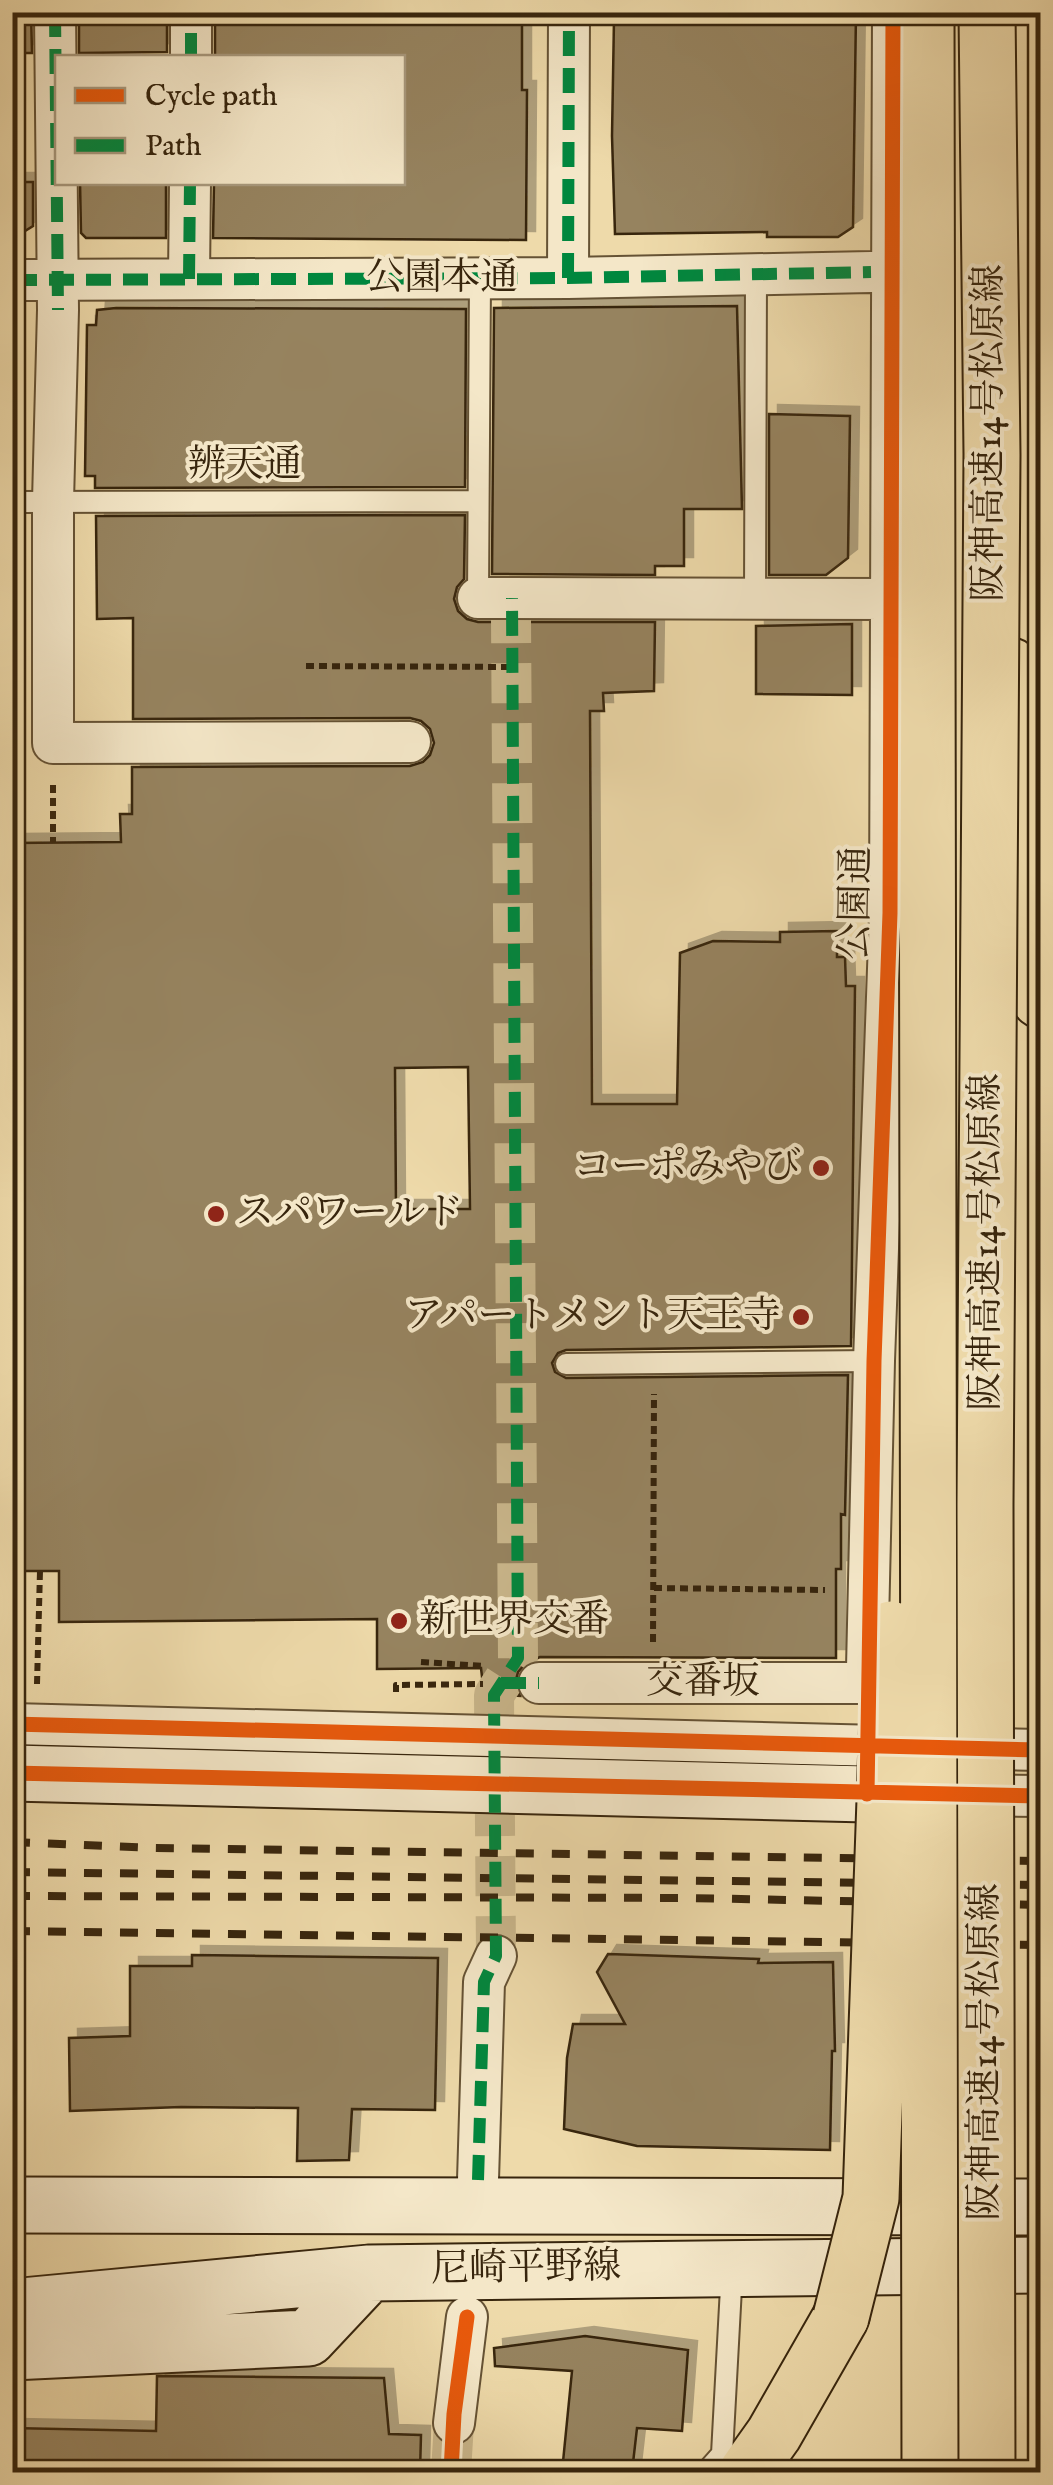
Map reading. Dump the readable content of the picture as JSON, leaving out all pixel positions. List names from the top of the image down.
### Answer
{
  "streets": {
    "highway": ["阪神高速14号松原線"],
    "street": [
      "公園本通",
      "公園通",
      "交番坂",
      "尼崎平野線"
    ],
    "lane": ["辨天通"]
  },
  "crossings": [
    ["公園通", "交番坂"]
  ],
  "places": [
    "コーポみやび",
    "スパワールド",
    "アパートメント天王寺",
    "新世界交番"
  ],
  "legend": ["Cycle path", "Path"]
}
